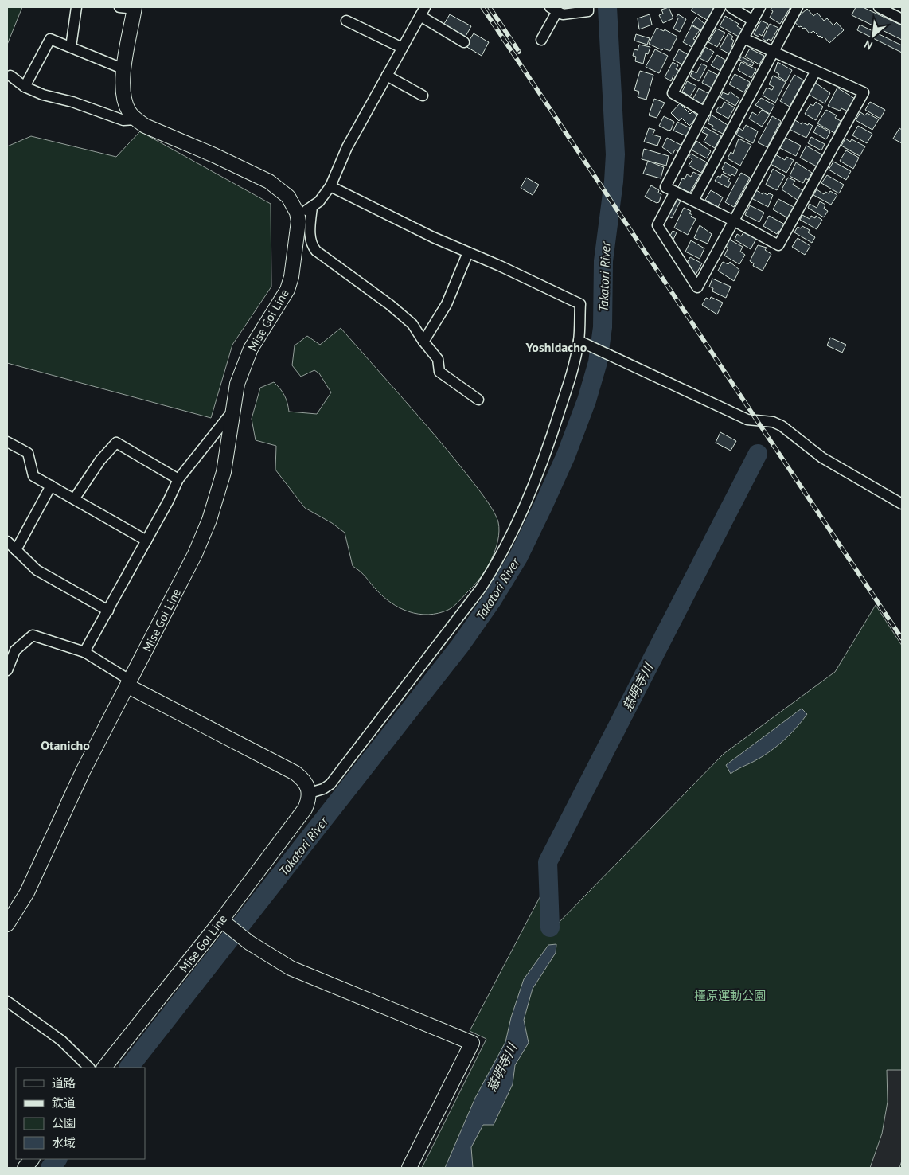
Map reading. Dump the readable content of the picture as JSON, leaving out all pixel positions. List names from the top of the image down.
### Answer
{
  "streets": {
    "main road": ["Mise Goi Line"]
  },
  "districts": ["Yoshidacho", "Otanicho"],
  "water": ["Takatori River", "慈明寺川"],
  "parks": ["橿原運動公園"],
  "legend": [
    "道路",
    "鉄道",
    "公園",
    "水域"
  ],
  "north": "bottom left"
}
